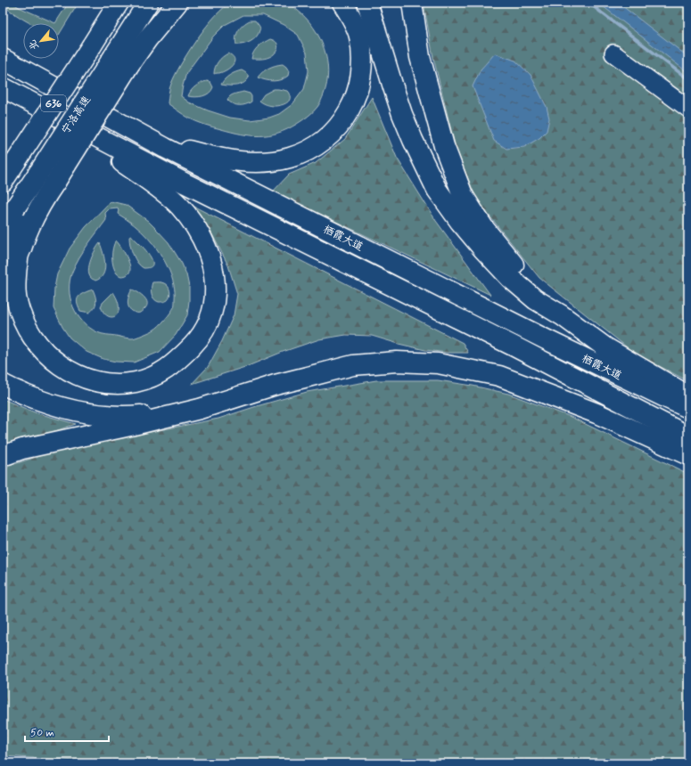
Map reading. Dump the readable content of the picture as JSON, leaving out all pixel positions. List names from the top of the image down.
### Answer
{
  "streets": {
    "highway": ["G36", "宁洛高速", "栖霞大道"]
  },
  "scale_bar": "50 m",
  "north": "bottom left"
}
